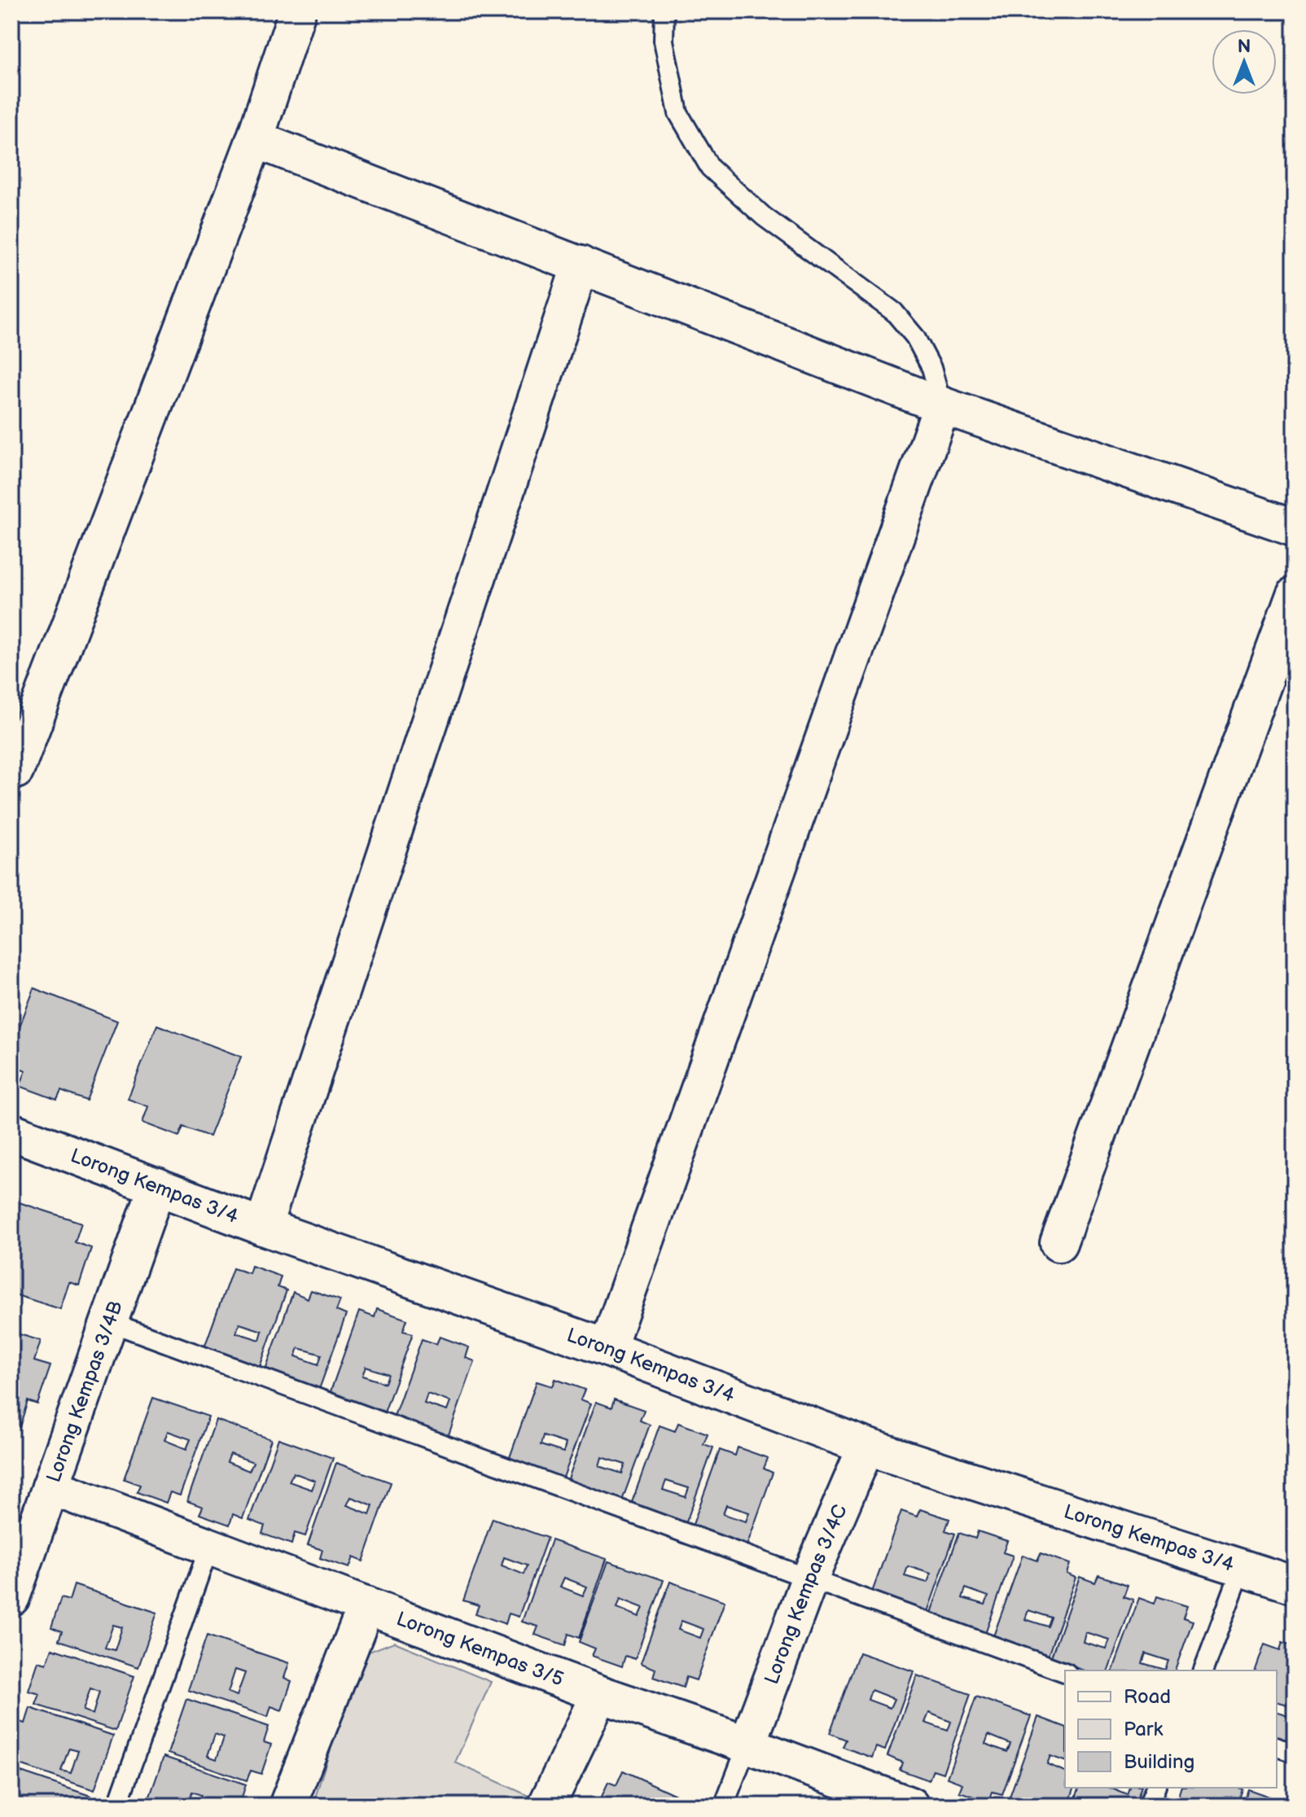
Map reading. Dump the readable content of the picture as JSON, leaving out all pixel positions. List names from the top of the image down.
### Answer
{
  "streets": {
    "street": [
      "Lorong Kempas 3/4",
      "Lorong Kempas 3/4B",
      "Lorong Kempas 3/4C",
      "Lorong Kempas 3/5"
    ]
  },
  "crossings": [
    ["Lorong Kempas 3/4", "Lorong Kempas 3/4B"],
    ["Lorong Kempas 3/4", "Lorong Kempas 3/4C"],
    ["Lorong Kempas 3/4B", "Lorong Kempas 3/5"],
    ["Lorong Kempas 3/4C", "Lorong Kempas 3/5"]
  ],
  "legend": ["Road", "Park", "Building"],
  "north": "top"
}
